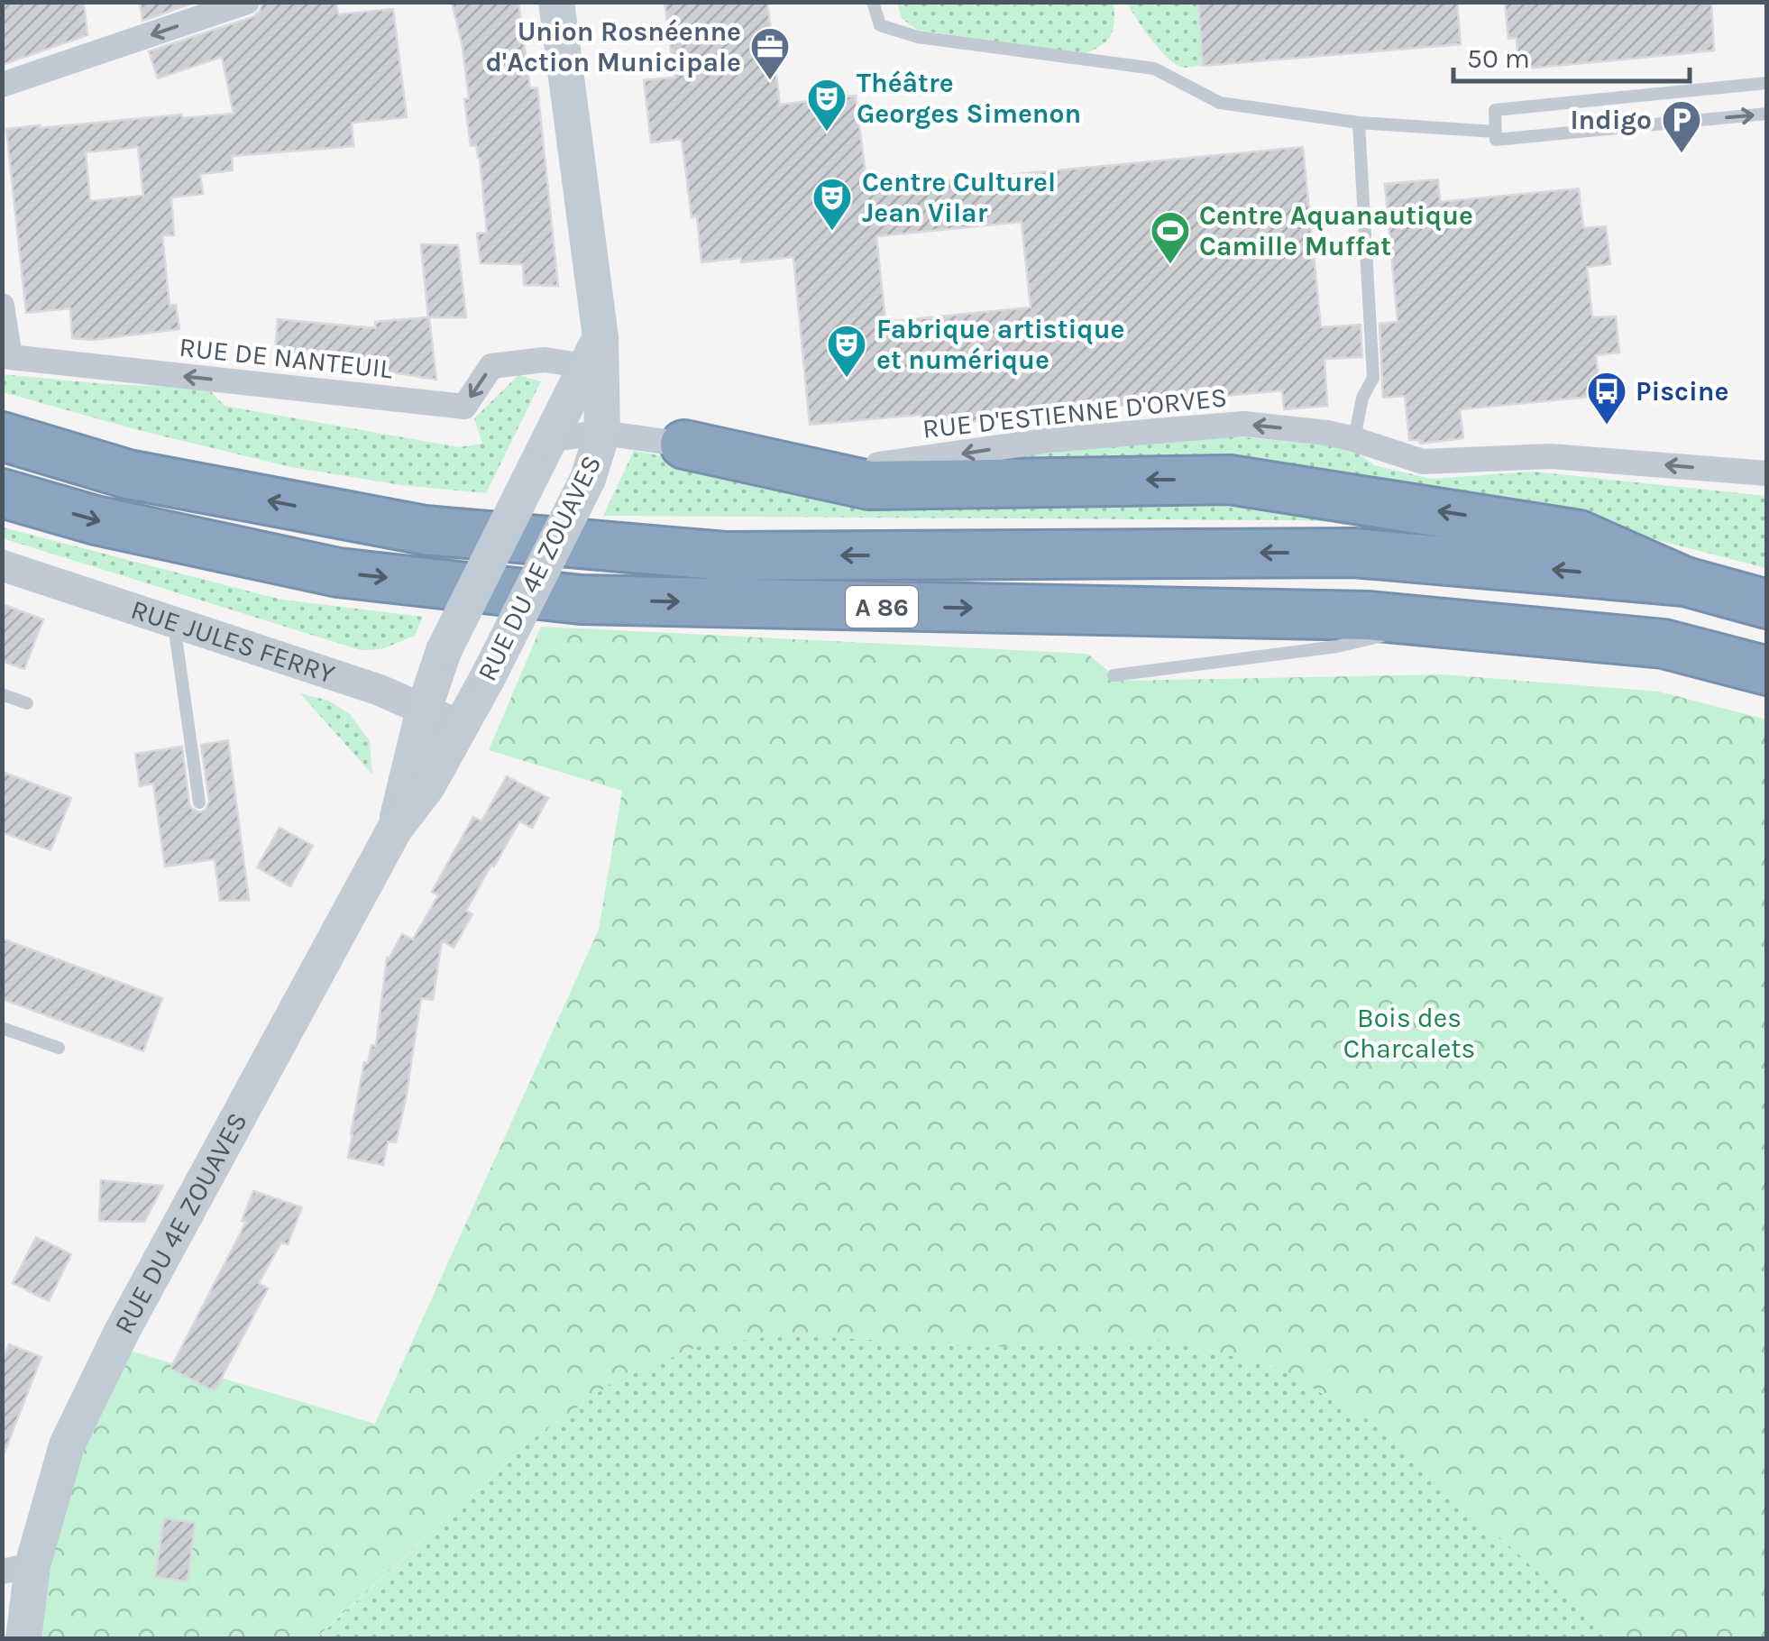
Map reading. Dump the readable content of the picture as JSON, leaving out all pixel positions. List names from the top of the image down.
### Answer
{
  "streets": {
    "highway": ["A 86"],
    "main road": ["RUE DU 4E ZOUAVES"],
    "street": ["RUE DE NANTEUIL", "RUE D'ESTIENNE D'ORVES", "RUE JULES FERRY"]
  },
  "crossings": [
    ["RUE DE NANTEUIL", "RUE DU 4E ZOUAVES"],
    ["RUE D'ESTIENNE D'ORVES", "RUE DU 4E ZOUAVES"],
    ["RUE DU 4E ZOUAVES", "RUE JULES FERRY"]
  ],
  "one_way": ["RUE DE NANTEUIL", "RUE D'ESTIENNE D'ORVES"],
  "parks": ["Bois des Charcalets"],
  "places": {
    "office": ["Union Rosnéenne d'Action Municipale"],
    "theatre": ["Théâtre Georges Simenon", "Centre Culturel Jean Vilar", "Fabrique artistique et numérique"],
    "parking": ["Indigo"],
    "sports": ["Centre Aquanautique Camille Muffat"],
    "bus stop": ["Piscine"]
  },
  "scale_bar": "50 m"
}
